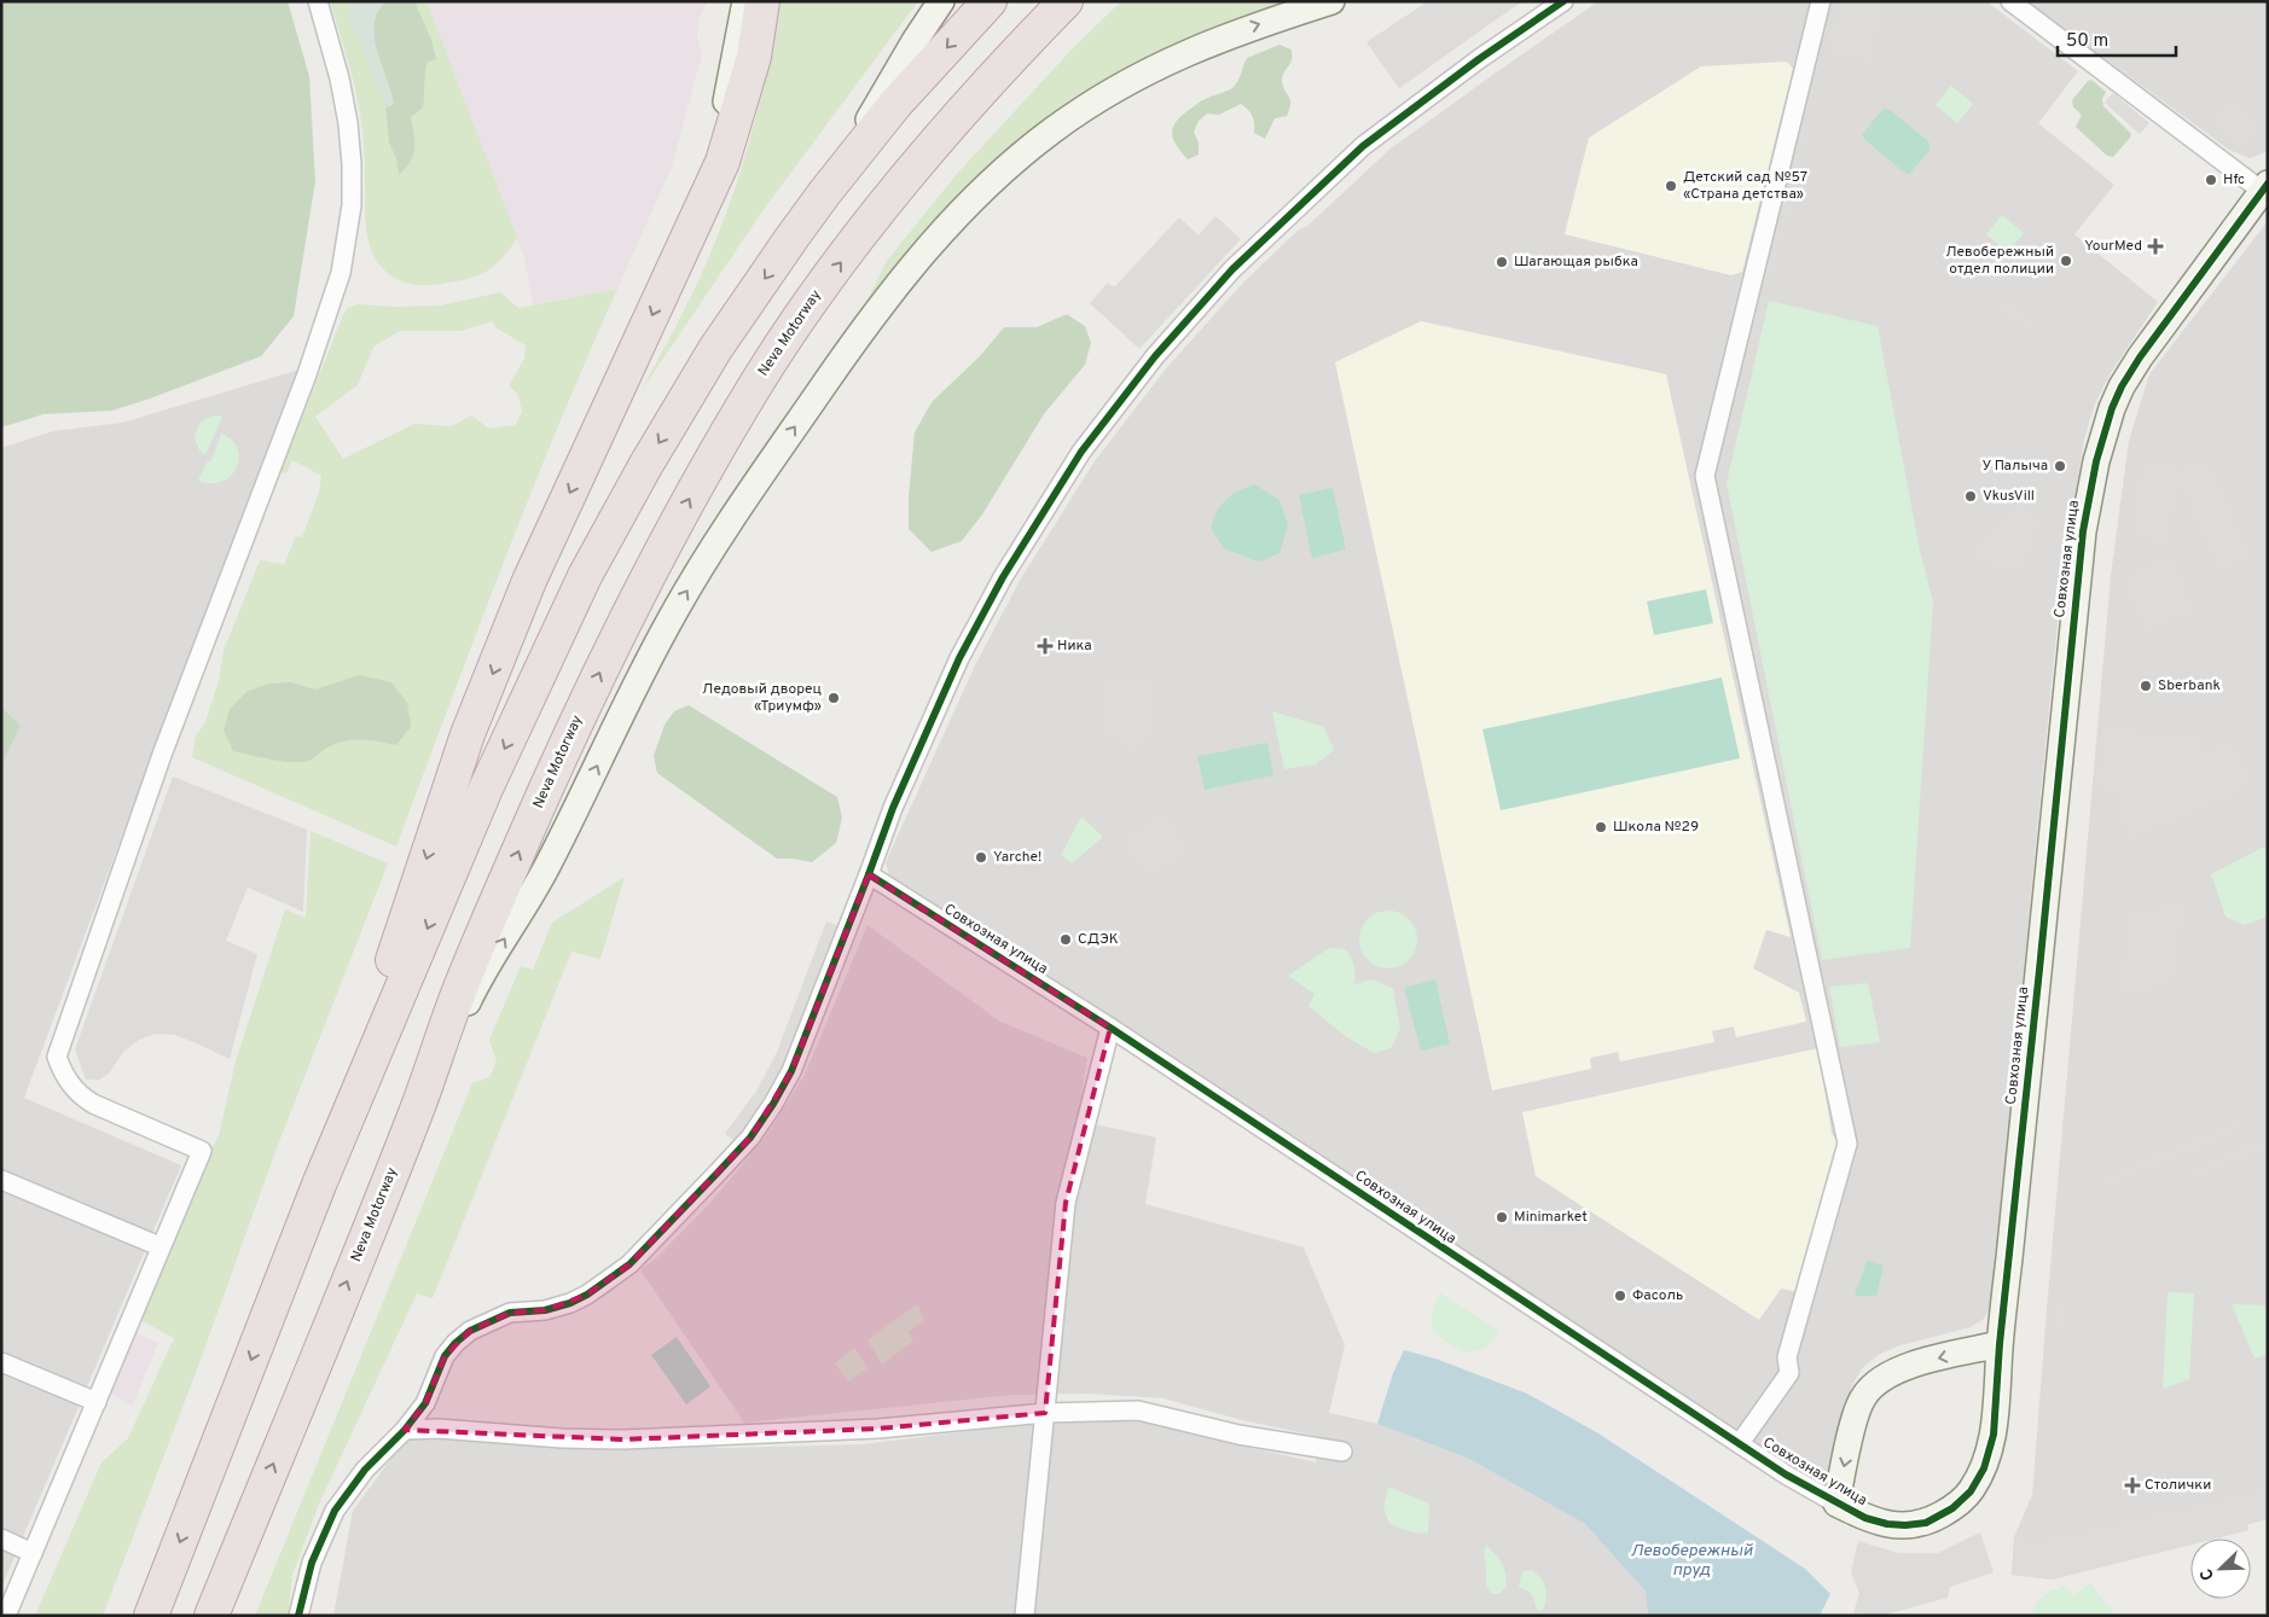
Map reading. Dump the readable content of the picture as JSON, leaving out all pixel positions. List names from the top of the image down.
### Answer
{
  "streets": {
    "highway": ["Neva Motorway"],
    "street": ["Совхозная улица"]
  },
  "water": ["Левобережный пруд"],
  "places": {
    "other": [
      "Hfc",
      "Детский сад №57 «Страна детства»",
      "Левобережный отдел полиции",
      "Шагающая рыбка",
      "У Палыча",
      "VkusVill",
      "Sberbank",
      "Ледовый дворец «Триумф»",
      "Школа №29",
      "Yarche!",
      "СДЭК",
      "Minimarket",
      "Фасоль"
    ],
    "health": ["YourMed", "Ника", "Столички"]
  },
  "scale_bar": "50 m",
  "north": "bottom left"
}
